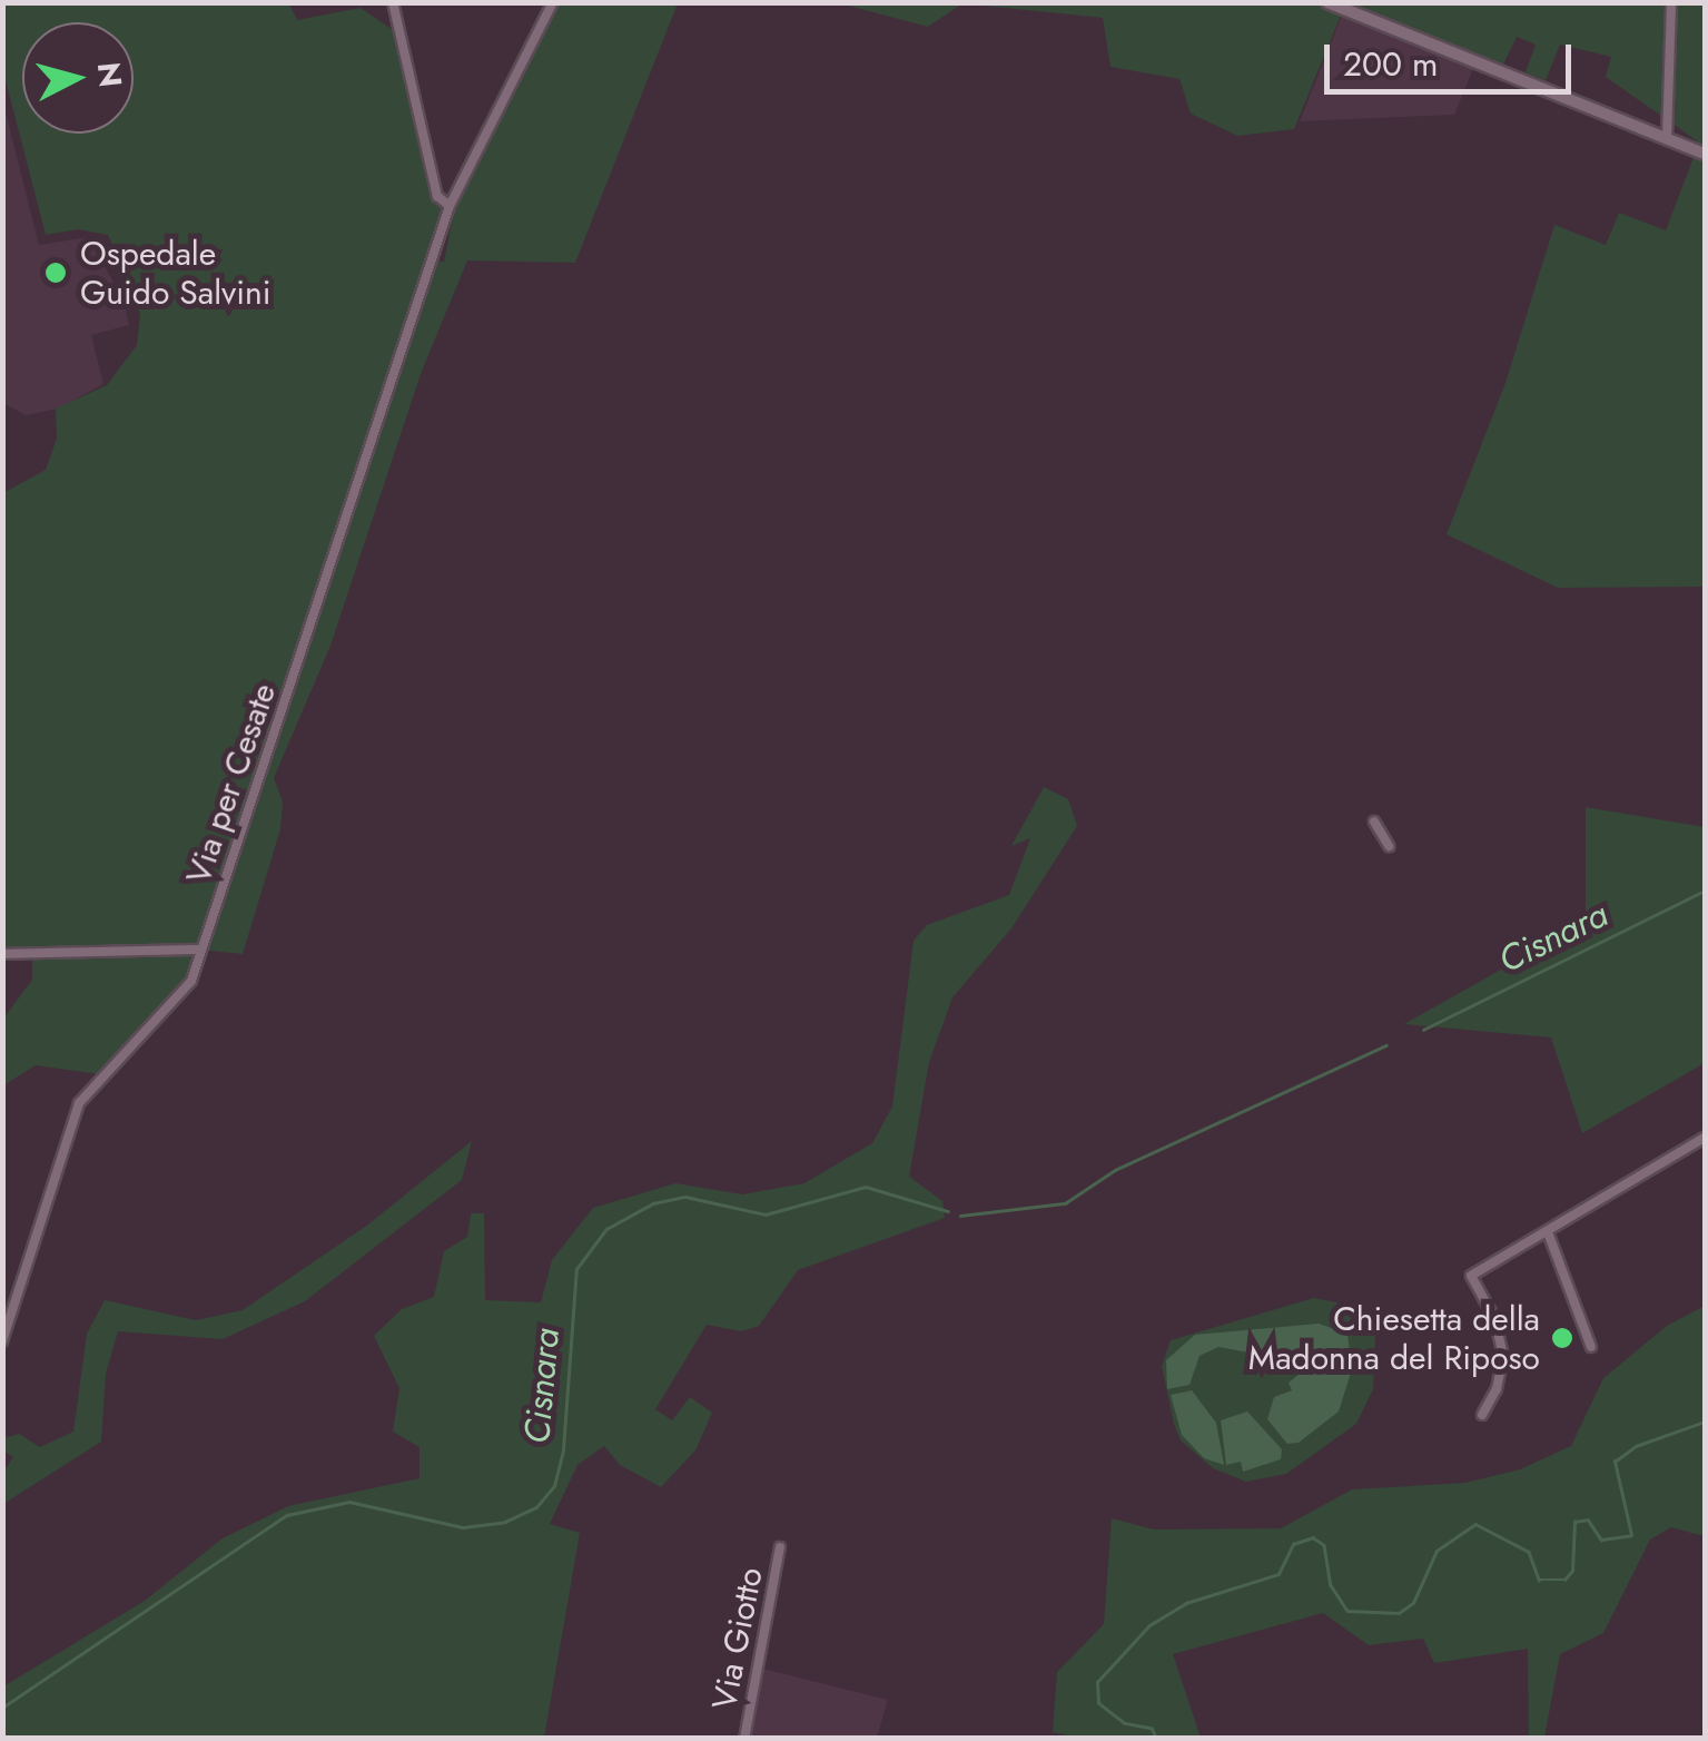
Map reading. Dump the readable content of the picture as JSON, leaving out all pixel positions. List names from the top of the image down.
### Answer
{
  "streets": {
    "street": ["Via per Cesate", "Via Giotto"]
  },
  "water": ["Cisnara"],
  "places": ["Ospedale Guido Salvini", "Chiesetta della Madonna del Riposo"],
  "scale_bar": "200 m",
  "north": "right"
}
